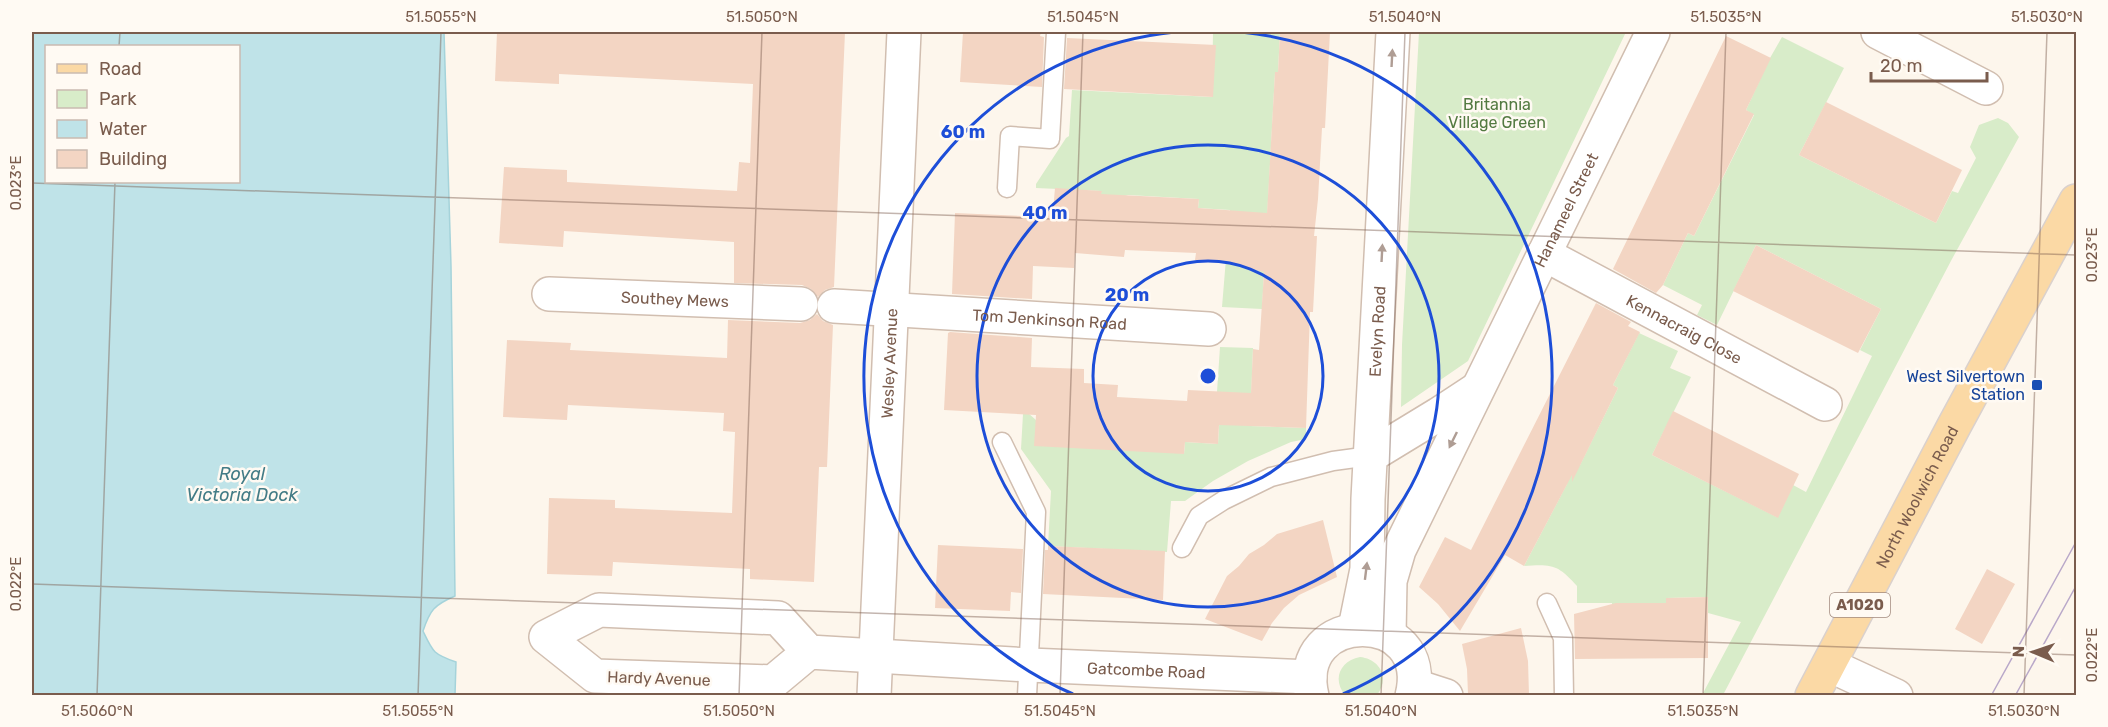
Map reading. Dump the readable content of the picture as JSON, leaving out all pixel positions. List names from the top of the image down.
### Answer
{
  "streets": {
    "main road": ["North Woolwich Road", "A1020"],
    "street": [
      "Hanameel Street",
      "Southey Mews",
      "Tom Jenkinson Road",
      "Kennacraig Close",
      "Evelyn Road",
      "Wesley Avenue",
      "Gatcombe Road",
      "Hardy Avenue"
    ]
  },
  "crossings": [
    ["Hanameel Street", "Kennacraig Close"],
    ["Tom Jenkinson Road", "Wesley Avenue"],
    ["Wesley Avenue", "Gatcombe Road"],
    ["North Woolwich Road", "A1020"]
  ],
  "one_way": ["Hanameel Street", "Evelyn Road"],
  "water": ["Royal Victoria Dock"],
  "parks": ["Britannia Village Green"],
  "places": {
    "transit": ["West Silvertown Station"]
  },
  "legend": [
    "Road",
    "Park",
    "Water",
    "Building"
  ],
  "scale_bar": "20 m",
  "north": "left",
  "coordinates": [
    "51.5055°N",
    "51.5050°N",
    "51.5045°N",
    "51.5040°N",
    "51.5035°N",
    "51.5030°N",
    "0.023°E",
    "0.022°E",
    "51.5060°N"
  ],
  "rings": ["60 m", "40 m", "20 m"]
}
